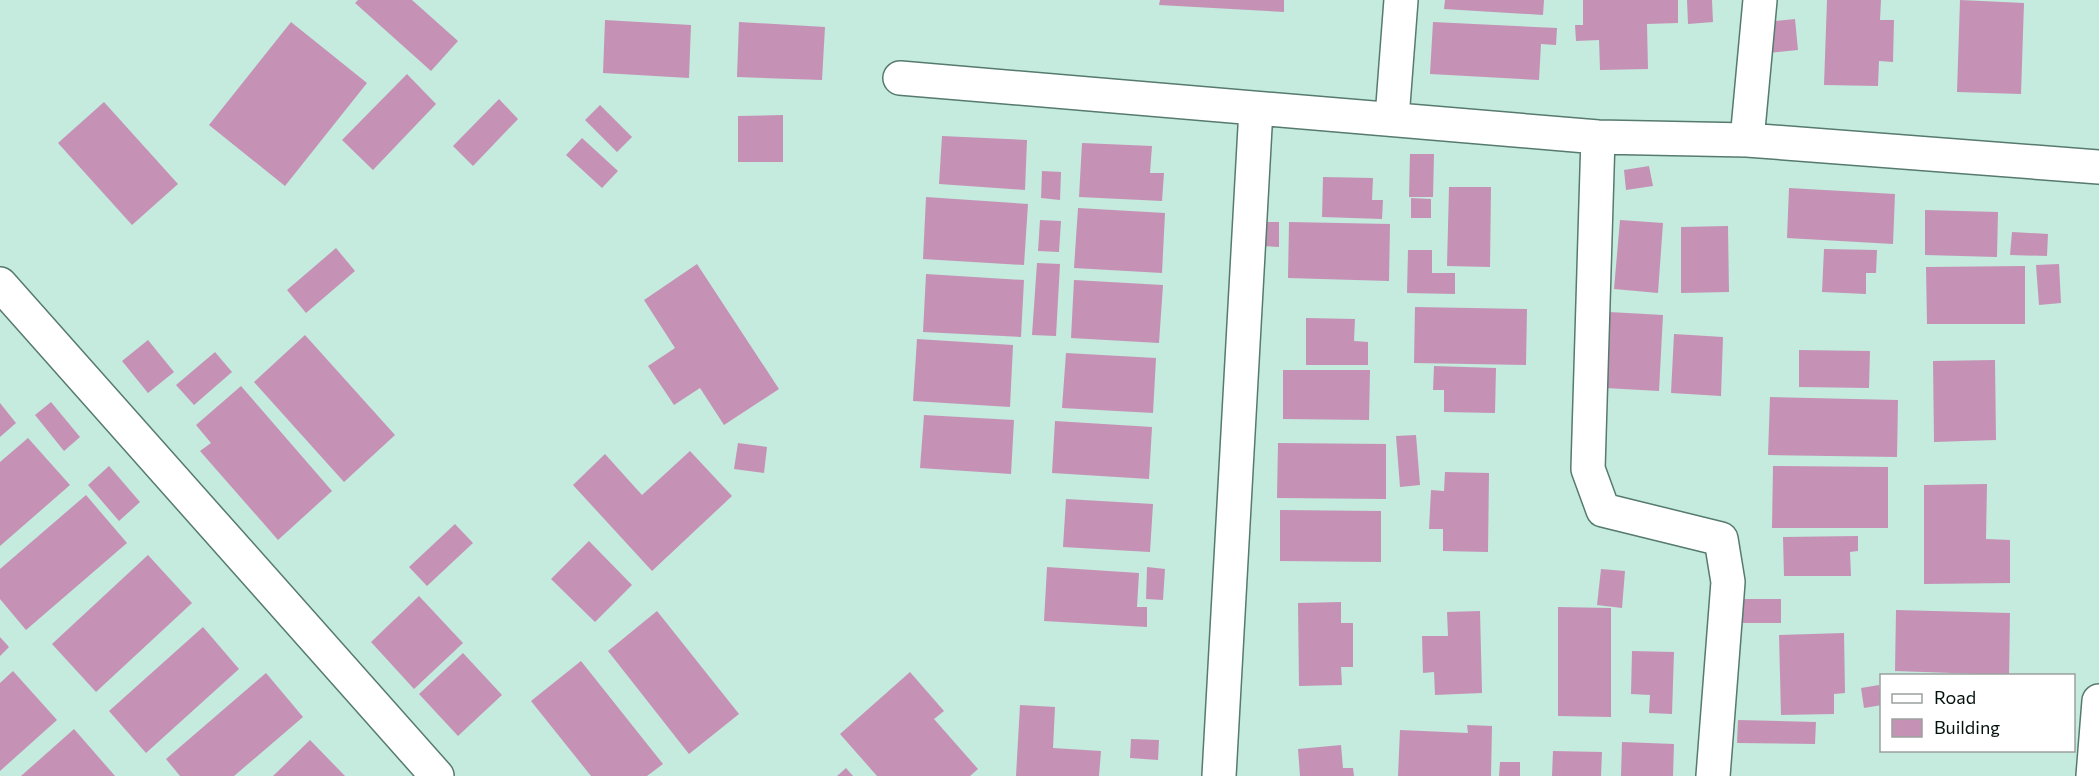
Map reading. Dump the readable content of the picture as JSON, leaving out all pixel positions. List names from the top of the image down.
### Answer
{
  "legend": ["Road", "Building"]
}
